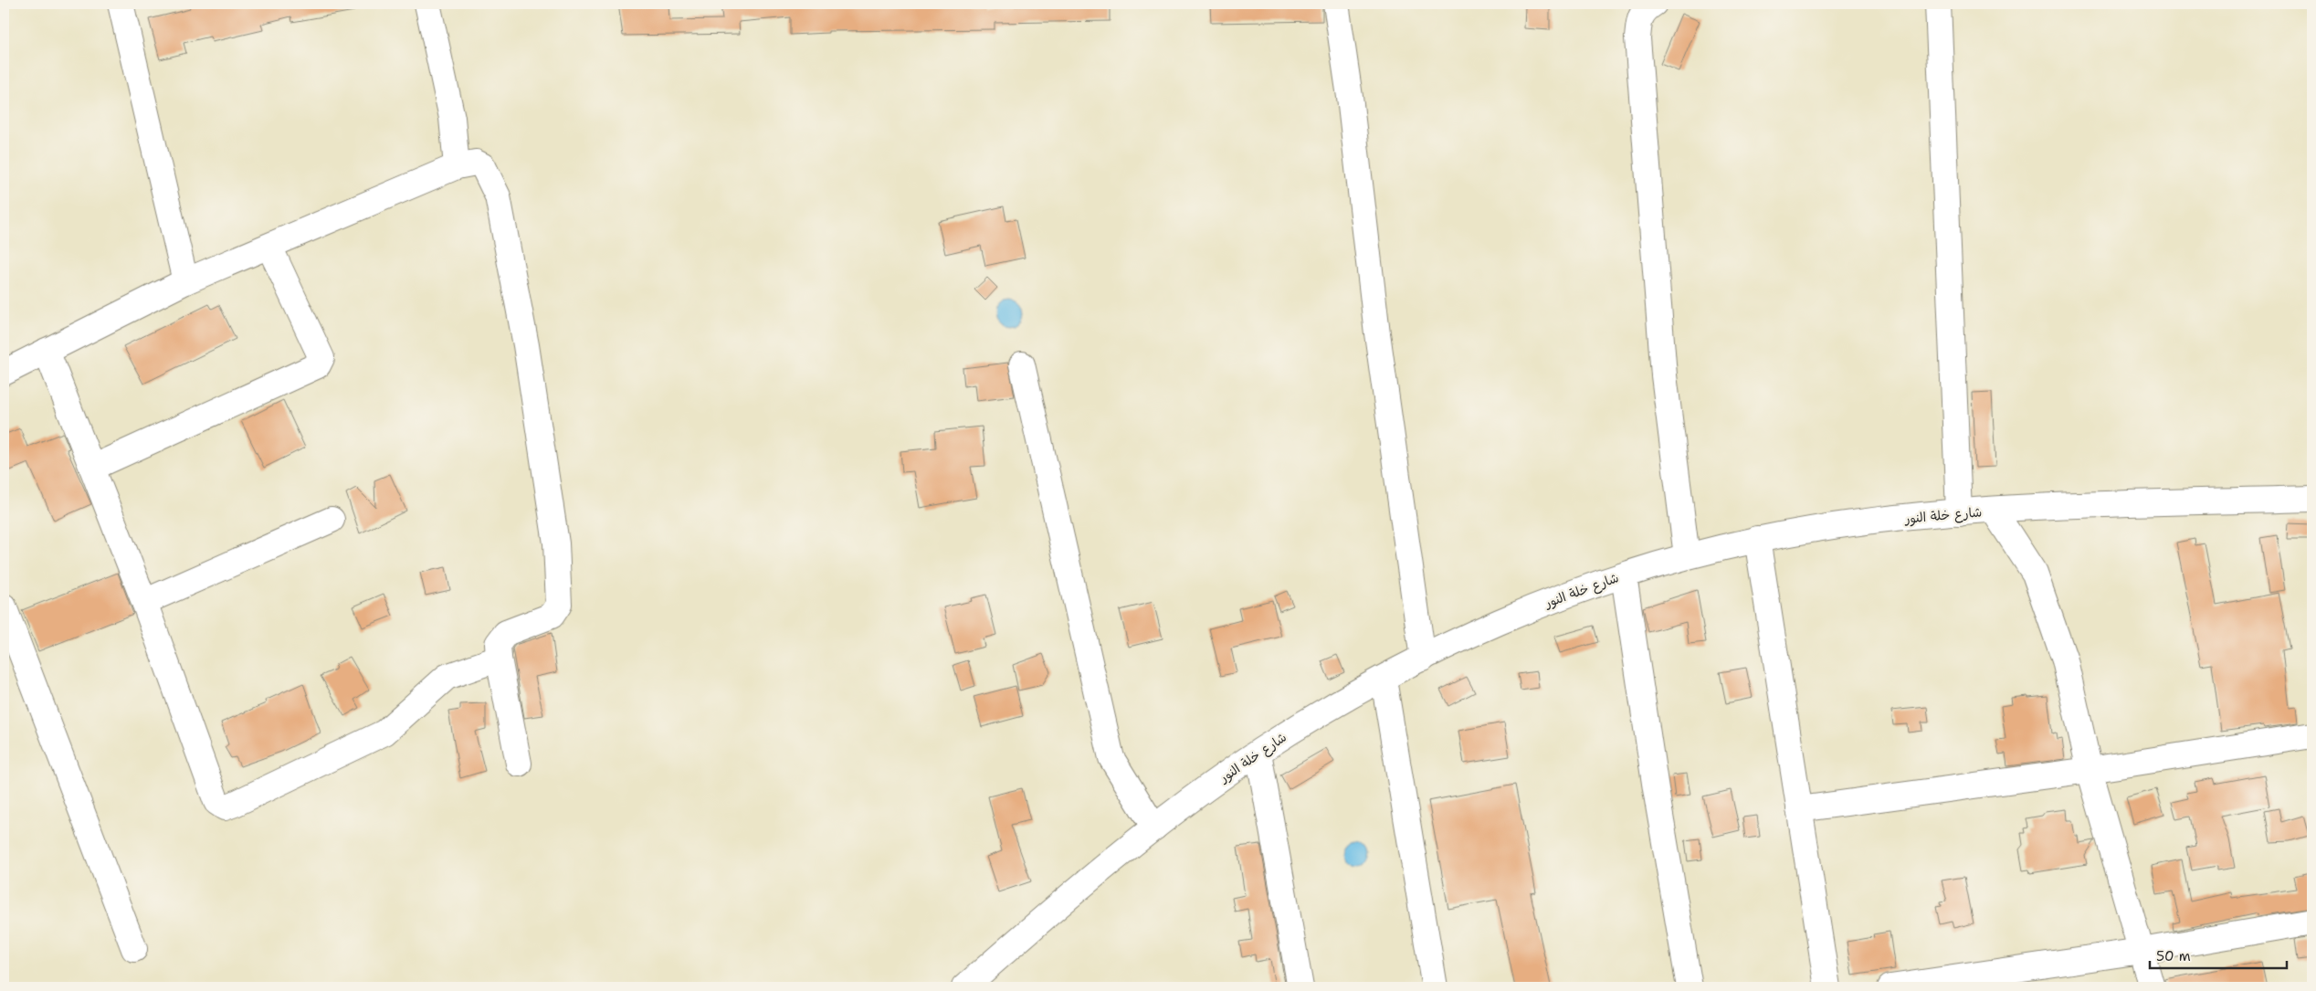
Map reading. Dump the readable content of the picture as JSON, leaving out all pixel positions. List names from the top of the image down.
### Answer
{
  "streets": {
    "street": ["شارع خلة النور"]
  },
  "scale_bar": "50 m"
}
